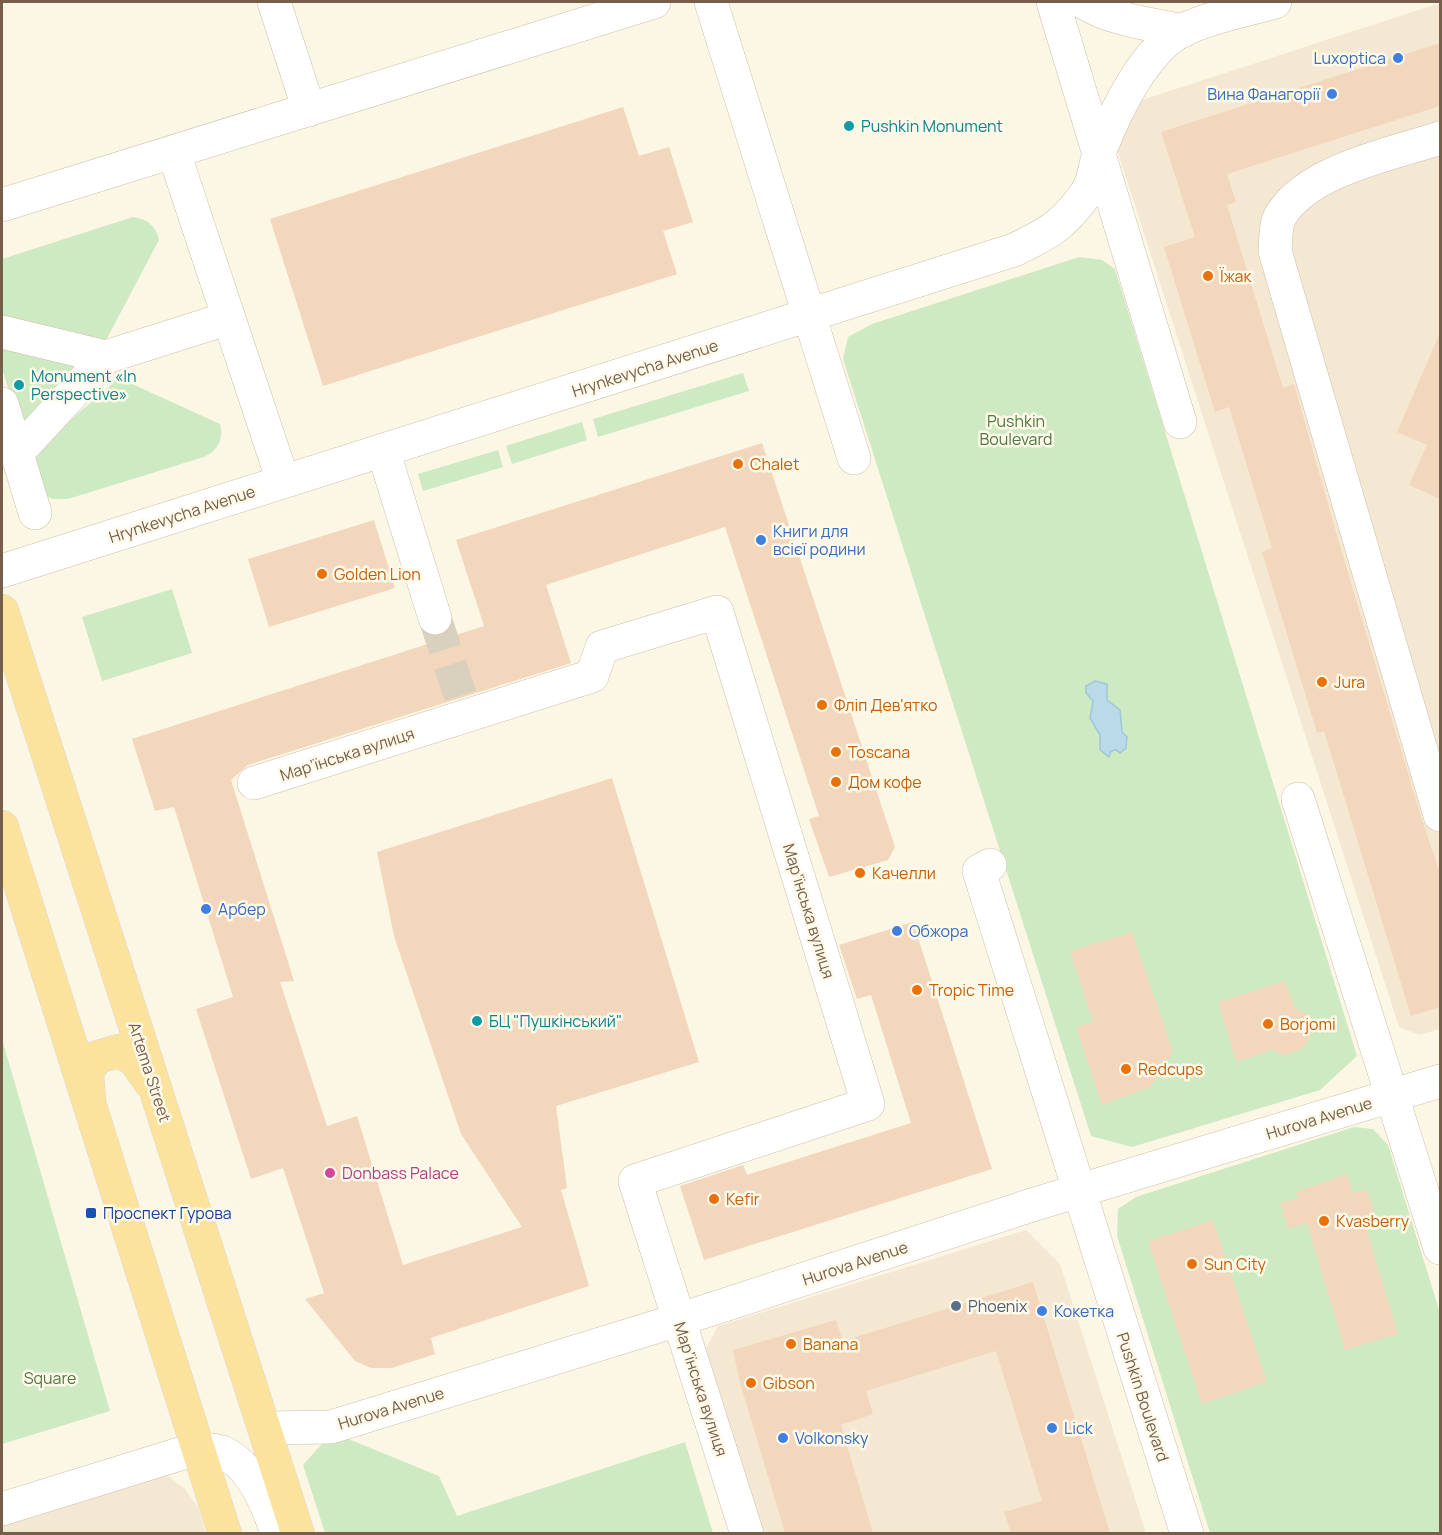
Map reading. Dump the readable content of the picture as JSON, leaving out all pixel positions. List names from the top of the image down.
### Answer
{
  "streets": {
    "main road": ["Artema Street"],
    "street": [
      "Hrynkevycha Avenue",
      "Мар’їнська вулиця",
      "Hurova Avenue",
      "Pushkin Boulevard"
    ]
  },
  "crossings": [
    ["Мар’їнська вулиця", "Hurova Avenue"],
    ["Artema Street", "Hurova Avenue"],
    ["Hurova Avenue", "Pushkin Boulevard"]
  ],
  "parks": ["Pushkin Boulevard", "Square"],
  "places": {
    "other": [
      "Luxoptica",
      "Вина Фанагорії",
      "Pushkin Monument",
      "Їжак",
      "Monument «In Perspective»",
      "Chalet",
      "Книги для всієї родини",
      "Golden Lion",
      "Jura",
      "Фліп Дев'ятко",
      "Toscana",
      "Дом кофе",
      "Качелли",
      "Арбер",
      "Обжора",
      "Tropic Time",
      "БЦ \"Пушкінський\"",
      "Borjomi",
      "Redcups",
      "Donbass Palace",
      "Kefir",
      "Кvasberry",
      "Sun City",
      "Phoenix",
      "Кокетка",
      "Banana",
      "Gibson",
      "Lick",
      "Volkonsky"
    ],
    "transit": ["Проспект Гурова"]
  }
}
